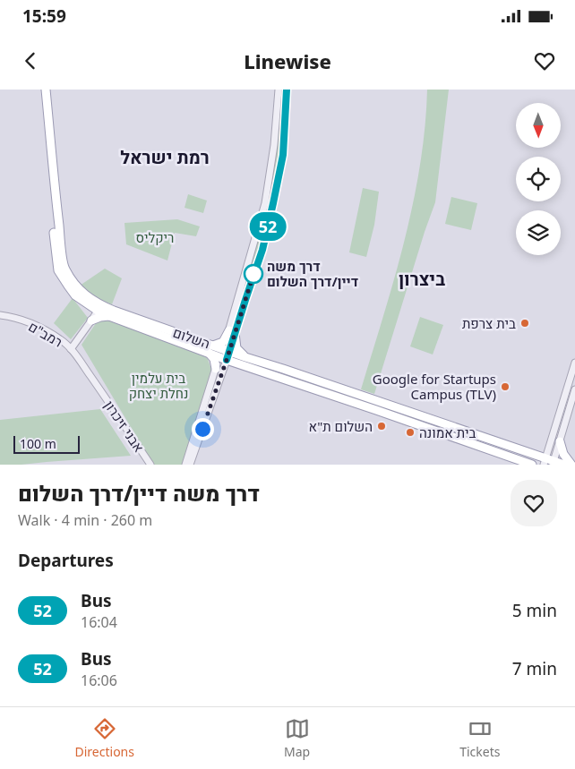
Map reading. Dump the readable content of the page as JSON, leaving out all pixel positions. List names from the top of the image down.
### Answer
{
  "streets": {
    "main road": ["השלום"],
    "street": ["רמב\"ם", "אבני זיכרון"]
  },
  "crossings": [
    ["רמב\"ם", "אבני זיכרון"]
  ],
  "districts": ["רמת ישראל", "ביצרון"],
  "parks": ["ריקליס", "בית עלמין נחלת יצחק"],
  "places": [
    "דרך משה דיין/דרך השלום",
    "בית צרפת",
    "Google for Startups Campus (TLV)",
    "השלום ת\"א",
    "בית אמונה"
  ],
  "lines": ["bus line 52"],
  "scale_bar": "100 m",
  "north": "bottom",
  "page": {
    "status": "15:59",
    "header": "Linewise",
    "on_map": "52",
    "scale": "100 m",
    "heading": [
      ["דרך משה דיין/דרך השלום", "Walk · 4 min · 260 m"],
      "Departures"
    ],
    "list": [
      {
        "mark": "52",
        "name": "Bus",
        "note": "16:04",
        "value": "5 min"
      },
      {
        "mark": "52",
        "name": "Bus",
        "note": "16:06",
        "value": "7 min"
      }
    ],
    "tabs": ["Directions", "Map", "Tickets"]
  }
}
